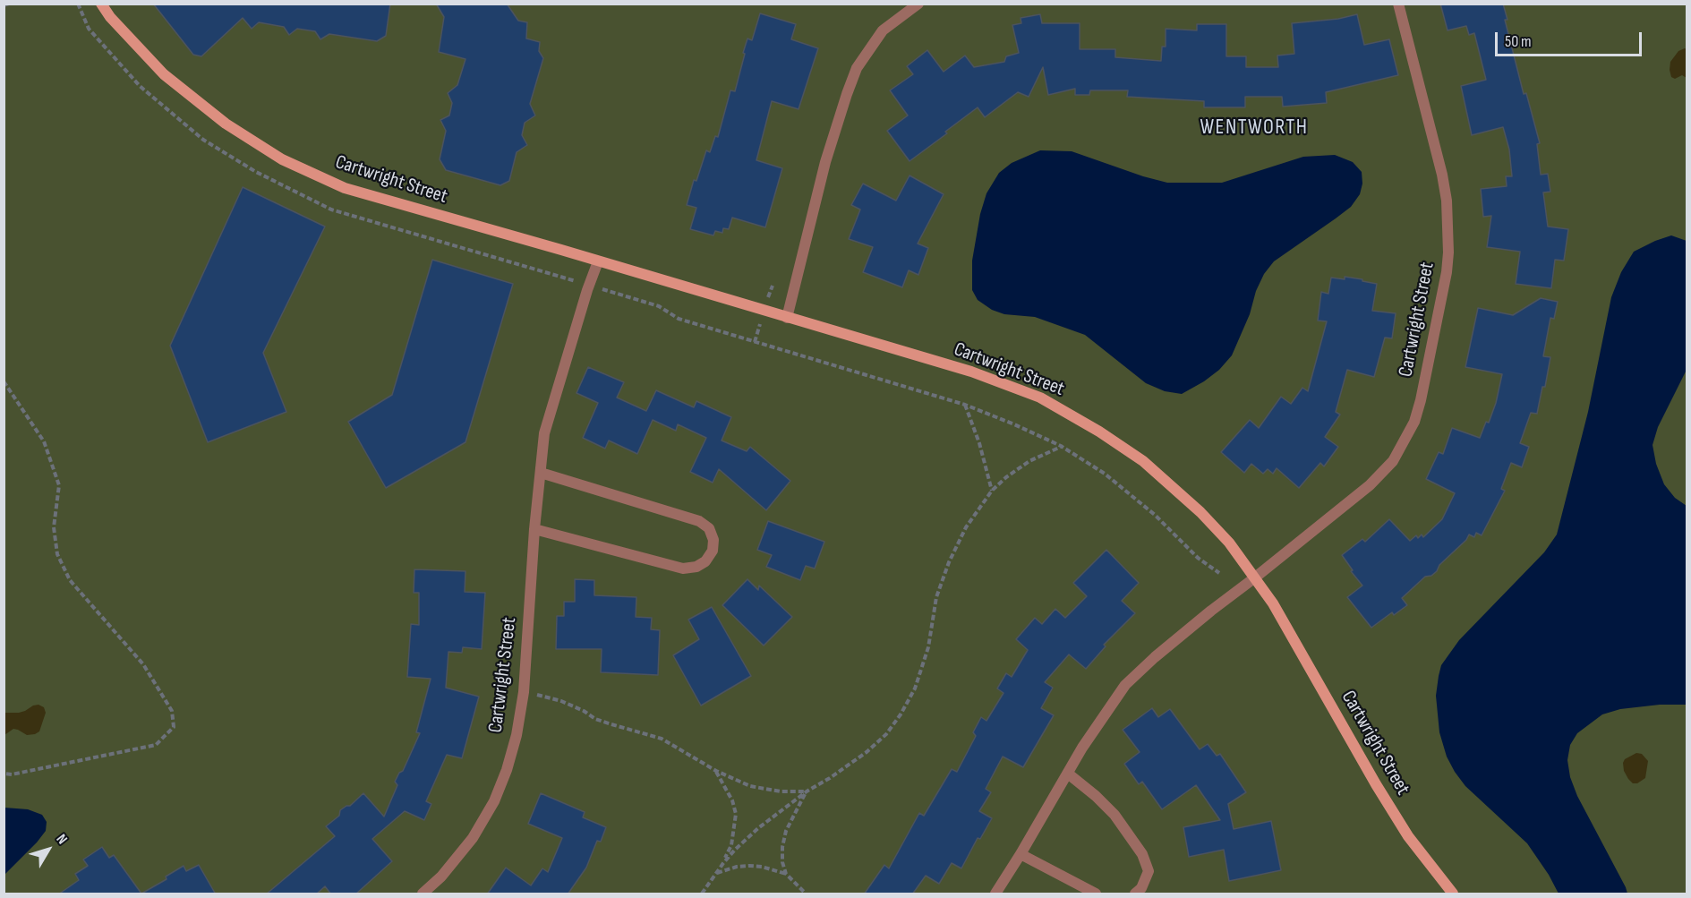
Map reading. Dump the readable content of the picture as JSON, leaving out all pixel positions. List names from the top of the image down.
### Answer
{
  "streets": {
    "street": ["Cartwright Street"]
  },
  "districts": ["WENTWORTH"],
  "scale_bar": "50 m",
  "north": "top right"
}
